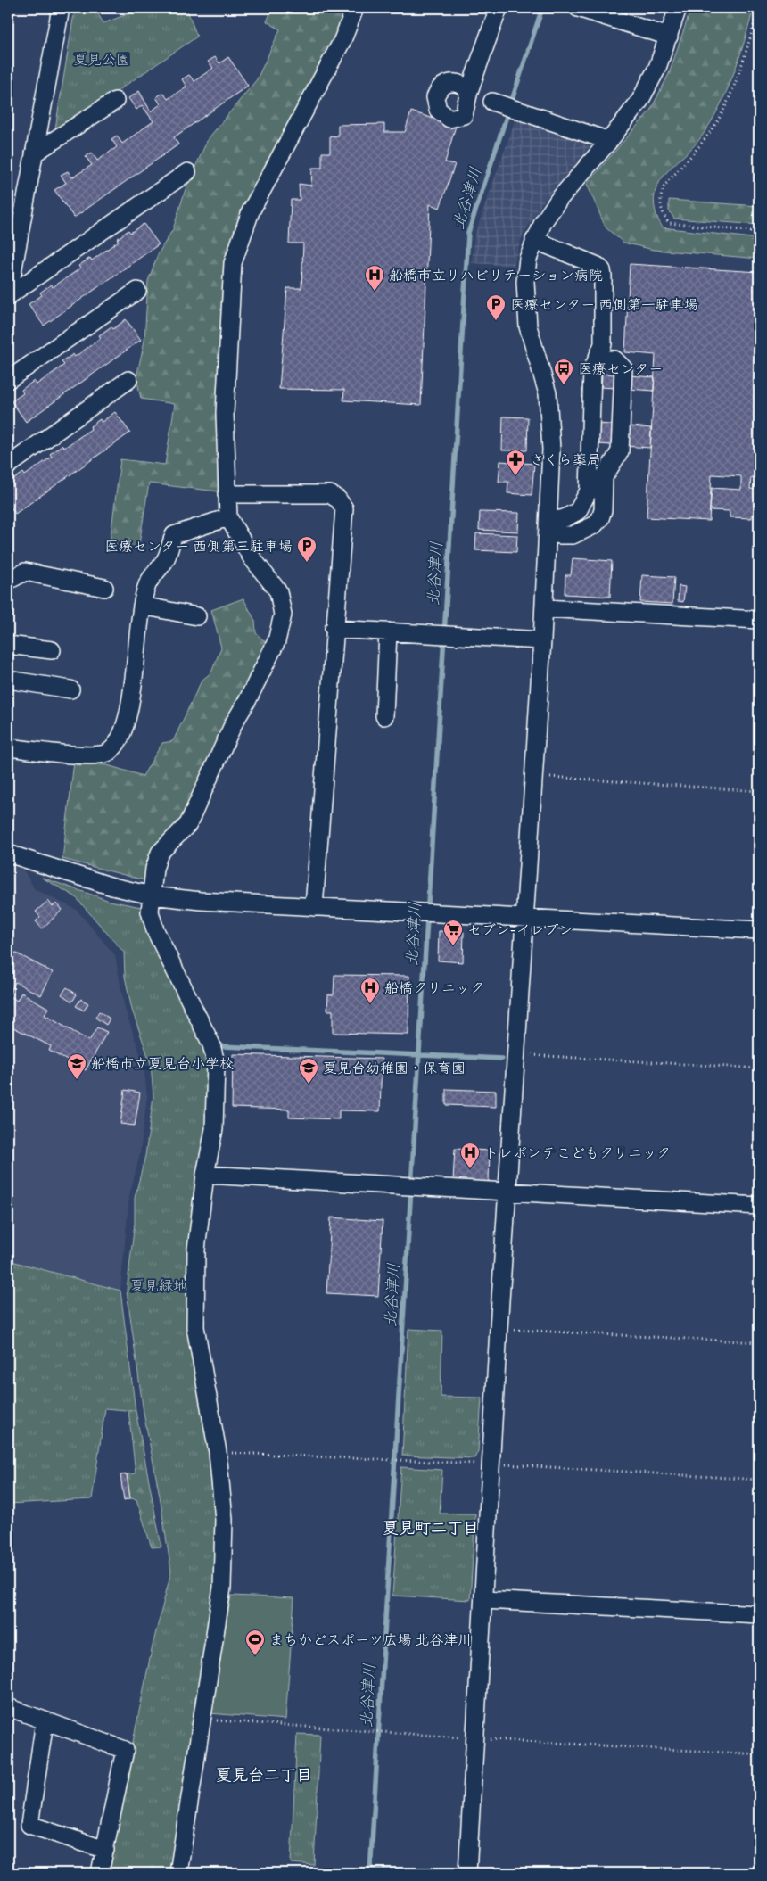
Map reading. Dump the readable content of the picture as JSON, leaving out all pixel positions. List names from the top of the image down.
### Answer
{
  "districts": ["夏見町二丁目", "夏見台二丁目"],
  "water": ["北谷津川"],
  "parks": ["夏見公園", "夏見緑地"],
  "places": {
    "hospital": ["船橋市立リハビリテーション病院", "船橋クリニック", "トレポンテこどもクリニック"],
    "parking": ["医療センター 西側第一駐車場", "医療センター 西側第三駐車場"],
    "bus stop": ["医療センター"],
    "pharmacy": ["さくら薬局"],
    "supermarket": ["セブン-イレブン"],
    "school or university": ["船橋市立夏見台小学校", "夏見台幼稚園・保育園"],
    "sports": ["まちかどスポーツ広場 北谷津川"]
  }
}
